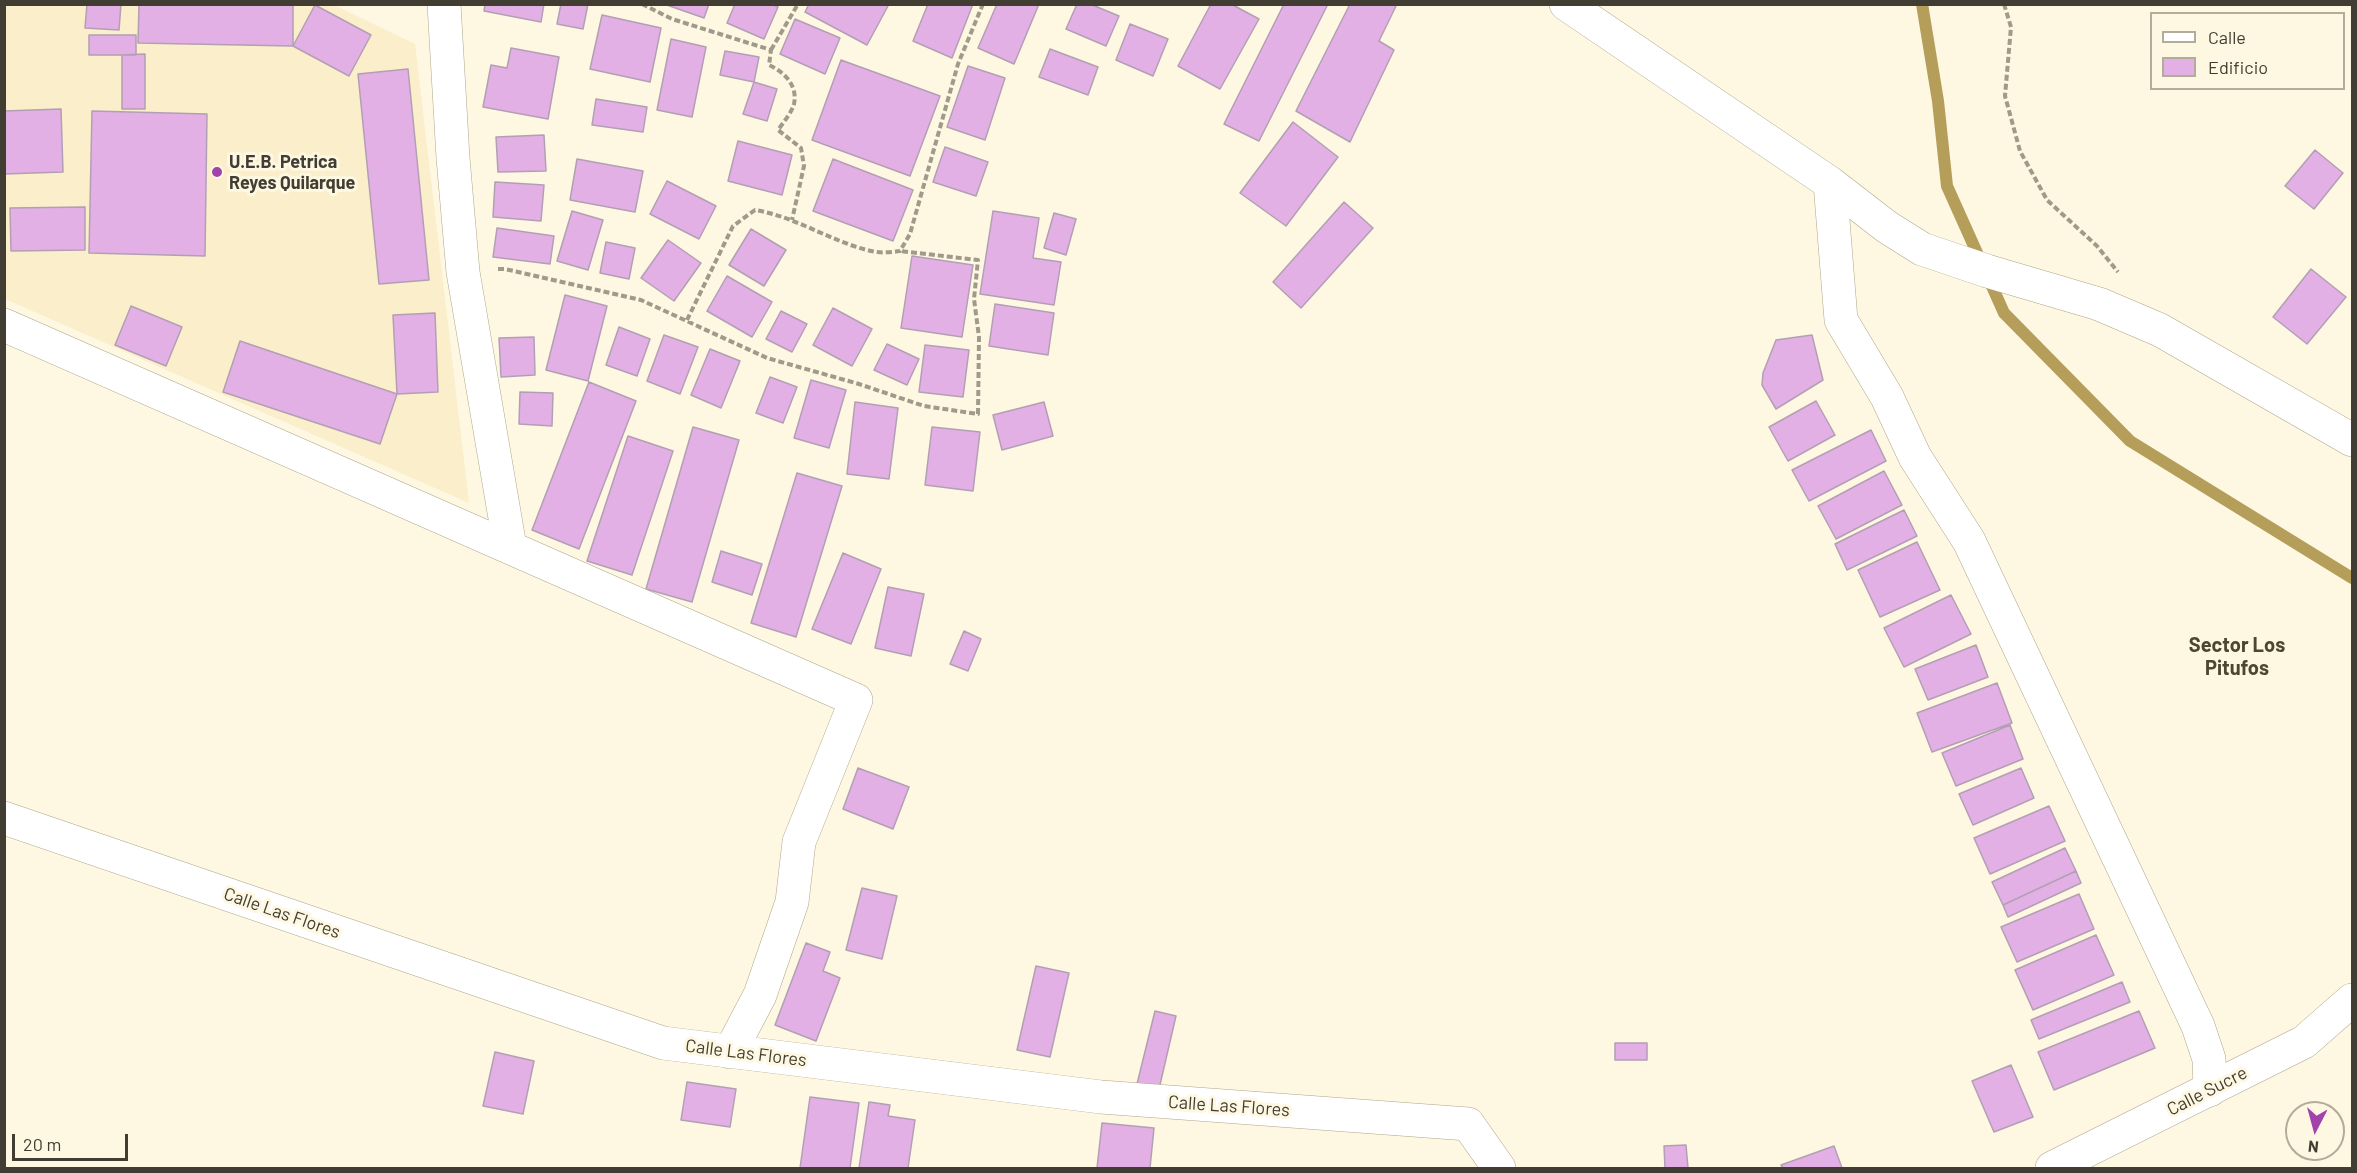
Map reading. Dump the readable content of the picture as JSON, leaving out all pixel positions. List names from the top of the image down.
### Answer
{
  "streets": {
    "street": ["Calle Las Flores", "Calle Sucre"]
  },
  "districts": ["Sector Los Pitufos"],
  "places": ["U.E.B. Petrica Reyes Quilarque"],
  "legend": ["Calle", "Edificio"],
  "scale_bar": "20 m",
  "north": "bottom"
}
